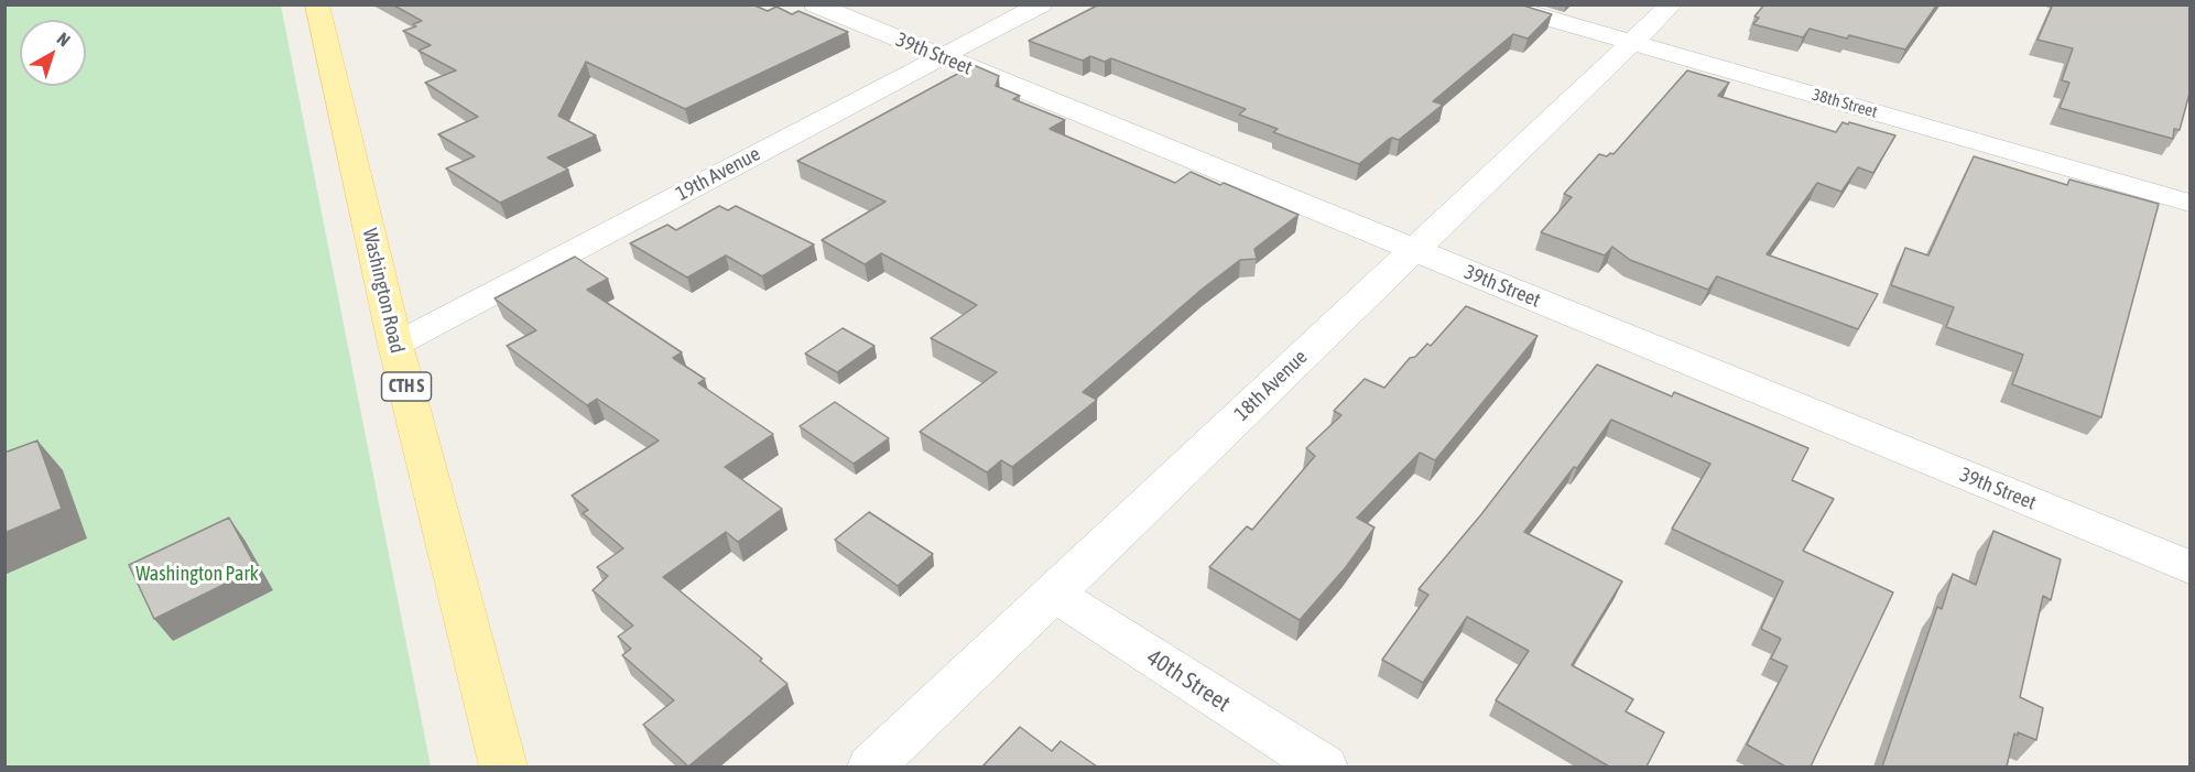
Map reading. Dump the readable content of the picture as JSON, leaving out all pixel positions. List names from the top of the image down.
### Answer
{
  "streets": {
    "main road": ["Washington Road", "CTH S"],
    "street": [
      "39th Street",
      "38th Street",
      "19th Avenue",
      "18th Avenue",
      "40th Street"
    ]
  },
  "crossings": [
    ["39th Street", "19th Avenue"],
    ["39th Street", "18th Avenue"],
    ["38th Street", "18th Avenue"],
    ["19th Avenue", "Washington Road"],
    ["18th Avenue", "40th Street"]
  ],
  "parks": ["Washington Park"],
  "north": "top right"
}
